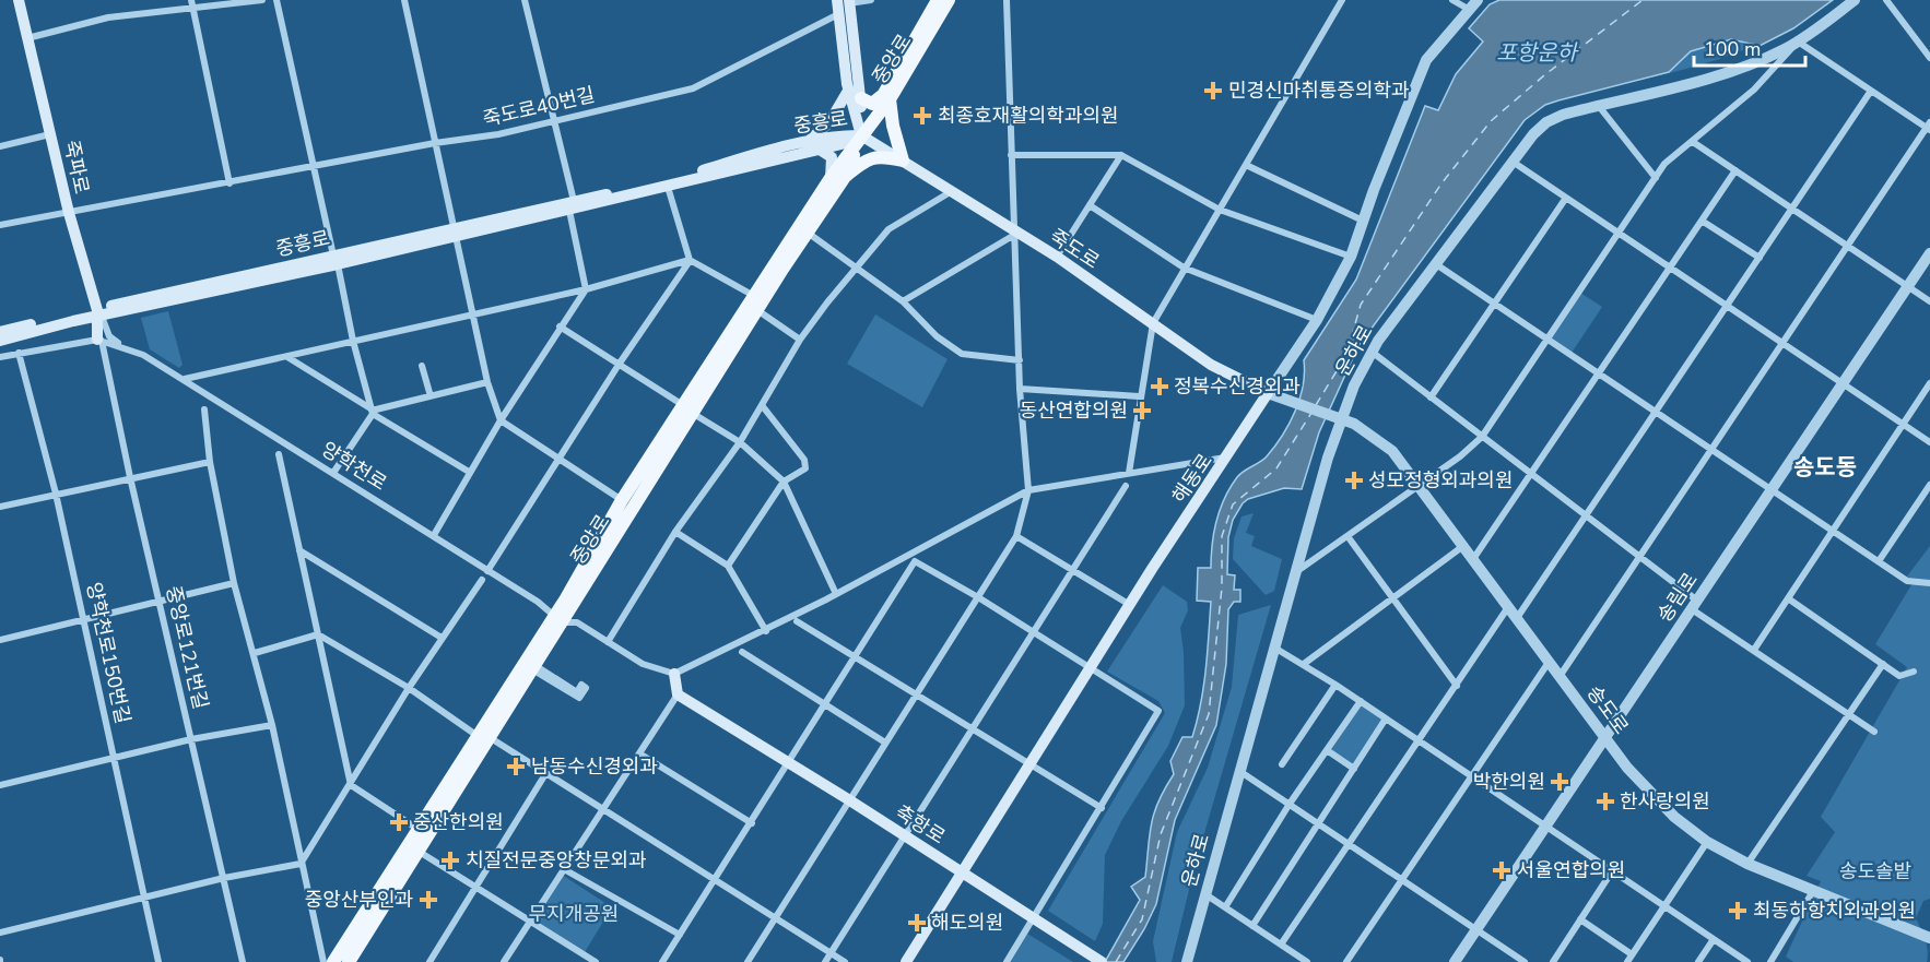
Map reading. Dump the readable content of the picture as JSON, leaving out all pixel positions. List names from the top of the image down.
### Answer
{
  "streets": {
    "main road": [
      "중앙로",
      "중흥로",
      "죽파로",
      "죽도로",
      "해동로",
      "축항로"
    ],
    "street": [
      "죽도로40번길",
      "운하로",
      "양학천로",
      "송림로",
      "중앙로121번길",
      "양학천로150번길",
      "송도로"
    ]
  },
  "crossings": [
    ["중앙로", "중흥로"],
    ["중앙로", "죽도로"],
    ["중앙로", "양학천로"],
    ["죽도로40번길", "죽파로"],
    ["중흥로", "죽파로"],
    ["중흥로", "죽도로"],
    ["죽파로", "양학천로"],
    ["죽파로", "중앙로121번길"],
    ["죽도로", "해동로"],
    ["죽도로", "송도로"],
    ["운하로", "송도로"],
    ["양학천로", "중앙로121번길"],
    ["양학천로", "양학천로150번길"],
    ["해동로", "송도로"],
    ["해동로", "축항로"],
    ["송림로", "송도로"]
  ],
  "districts": ["송도동"],
  "water": ["포항운하"],
  "parks": ["송도솔밭", "무지개공원"],
  "places": {
    "health": [
      "민경신마취통증의학과",
      "최종호재활의학과의원",
      "정복수신경외과",
      "동산연합의원",
      "성모정형외과의원",
      "남동수신경외과",
      "박한의원",
      "한사랑의원",
      "중산한의원",
      "치질전문중앙창문외과",
      "서울연합의원",
      "중앙산부인과",
      "최동하항치외과의원",
      "해도의원"
    ]
  },
  "scale_bar": "100 m"
}
